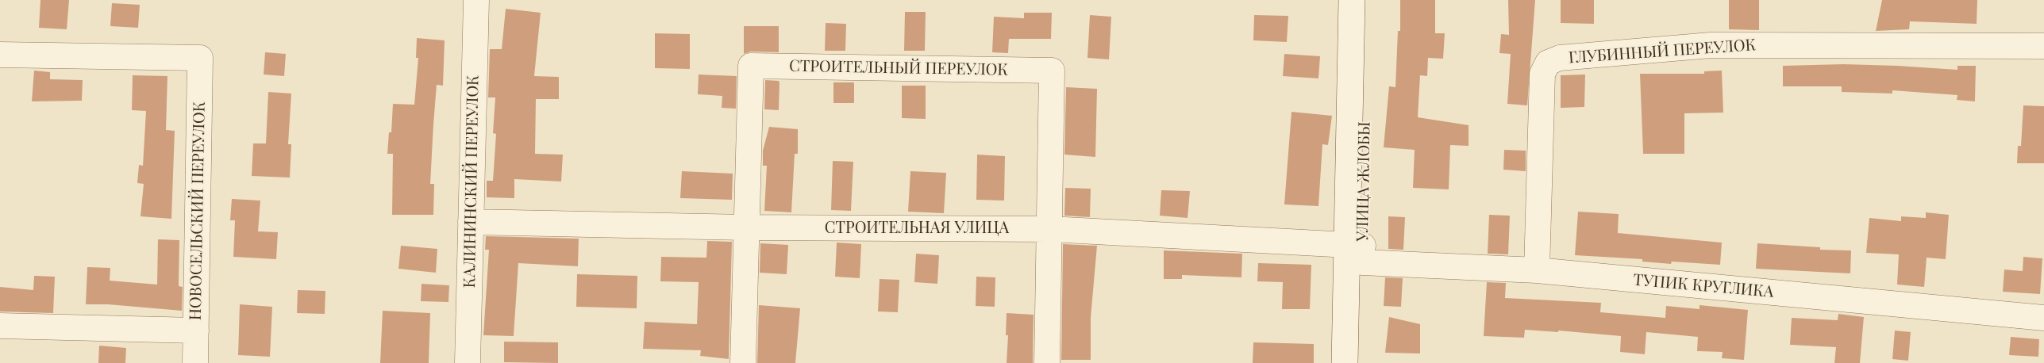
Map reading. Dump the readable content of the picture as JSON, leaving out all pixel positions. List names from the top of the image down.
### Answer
{
  "streets": {
    "main road": ["УЛИЦА ЖЛОБЫ"],
    "street": [
      "ГЛУБИННЫЙ ПЕРЕУЛОК",
      "СТРОИТЕЛЬНЫЙ ПЕРЕУЛОК",
      "КАЛИНИНСКИЙ ПЕРЕУЛОК",
      "НОВОСЕЛЬСКИЙ ПЕРЕУЛОК",
      "СТРОИТЕЛЬНАЯ УЛИЦА",
      "ТУПИК КРУГЛИКА"
    ]
  },
  "crossings": [
    ["ГЛУБИННЫЙ ПЕРЕУЛОК", "ТУПИК КРУГЛИКА"],
    ["СТРОИТЕЛЬНЫЙ ПЕРЕУЛОК", "СТРОИТЕЛЬНАЯ УЛИЦА"],
    ["КАЛИНИНСКИЙ ПЕРЕУЛОК", "СТРОИТЕЛЬНАЯ УЛИЦА"],
    ["УЛИЦА ЖЛОБЫ", "СТРОИТЕЛЬНАЯ УЛИЦА"],
    ["УЛИЦА ЖЛОБЫ", "ТУПИК КРУГЛИКА"],
    ["СТРОИТЕЛЬНАЯ УЛИЦА", "ТУПИК КРУГЛИКА"]
  ]
}
